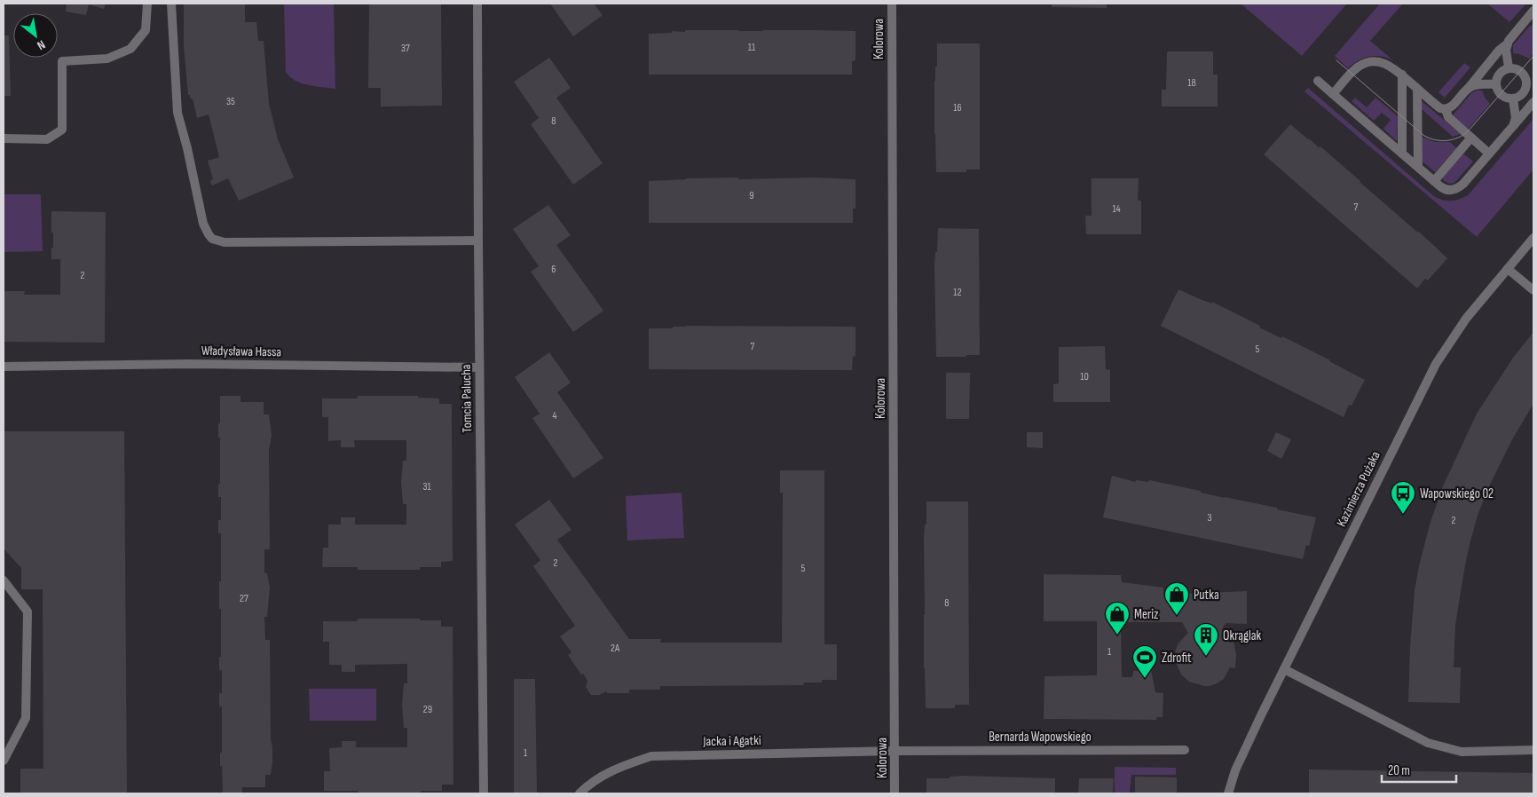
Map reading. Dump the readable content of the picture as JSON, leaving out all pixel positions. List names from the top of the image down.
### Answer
{
  "streets": {
    "street": [
      "Kolorowa",
      "Władysława Hassa",
      "Tomcia Palucha",
      "Kazimierza Pużaka",
      "Bernarda Wapowskiego",
      "Jacka i Agatki"
    ]
  },
  "crossings": [
    ["Kolorowa", "Bernarda Wapowskiego"],
    ["Kolorowa", "Jacka i Agatki"],
    ["Władysława Hassa", "Tomcia Palucha"],
    ["Bernarda Wapowskiego", "Jacka i Agatki"]
  ],
  "places": {
    "bus stop": ["Wapowskiego 02"],
    "shop": ["Putka", "Meriz"],
    "building": ["Okrąglak"],
    "sports": ["Zdrofit"]
  },
  "house_numbers": [
    "11",
    "37",
    "18",
    "35",
    "16",
    "8",
    "9",
    "7",
    "14",
    "6",
    "2",
    "12",
    "7",
    "5",
    "10",
    "4",
    "31",
    "3",
    "2",
    "2",
    "5",
    "27",
    "8",
    "2A",
    "1",
    "29",
    "1"
  ],
  "scale_bar": "20 m",
  "north": "bottom right"
}
